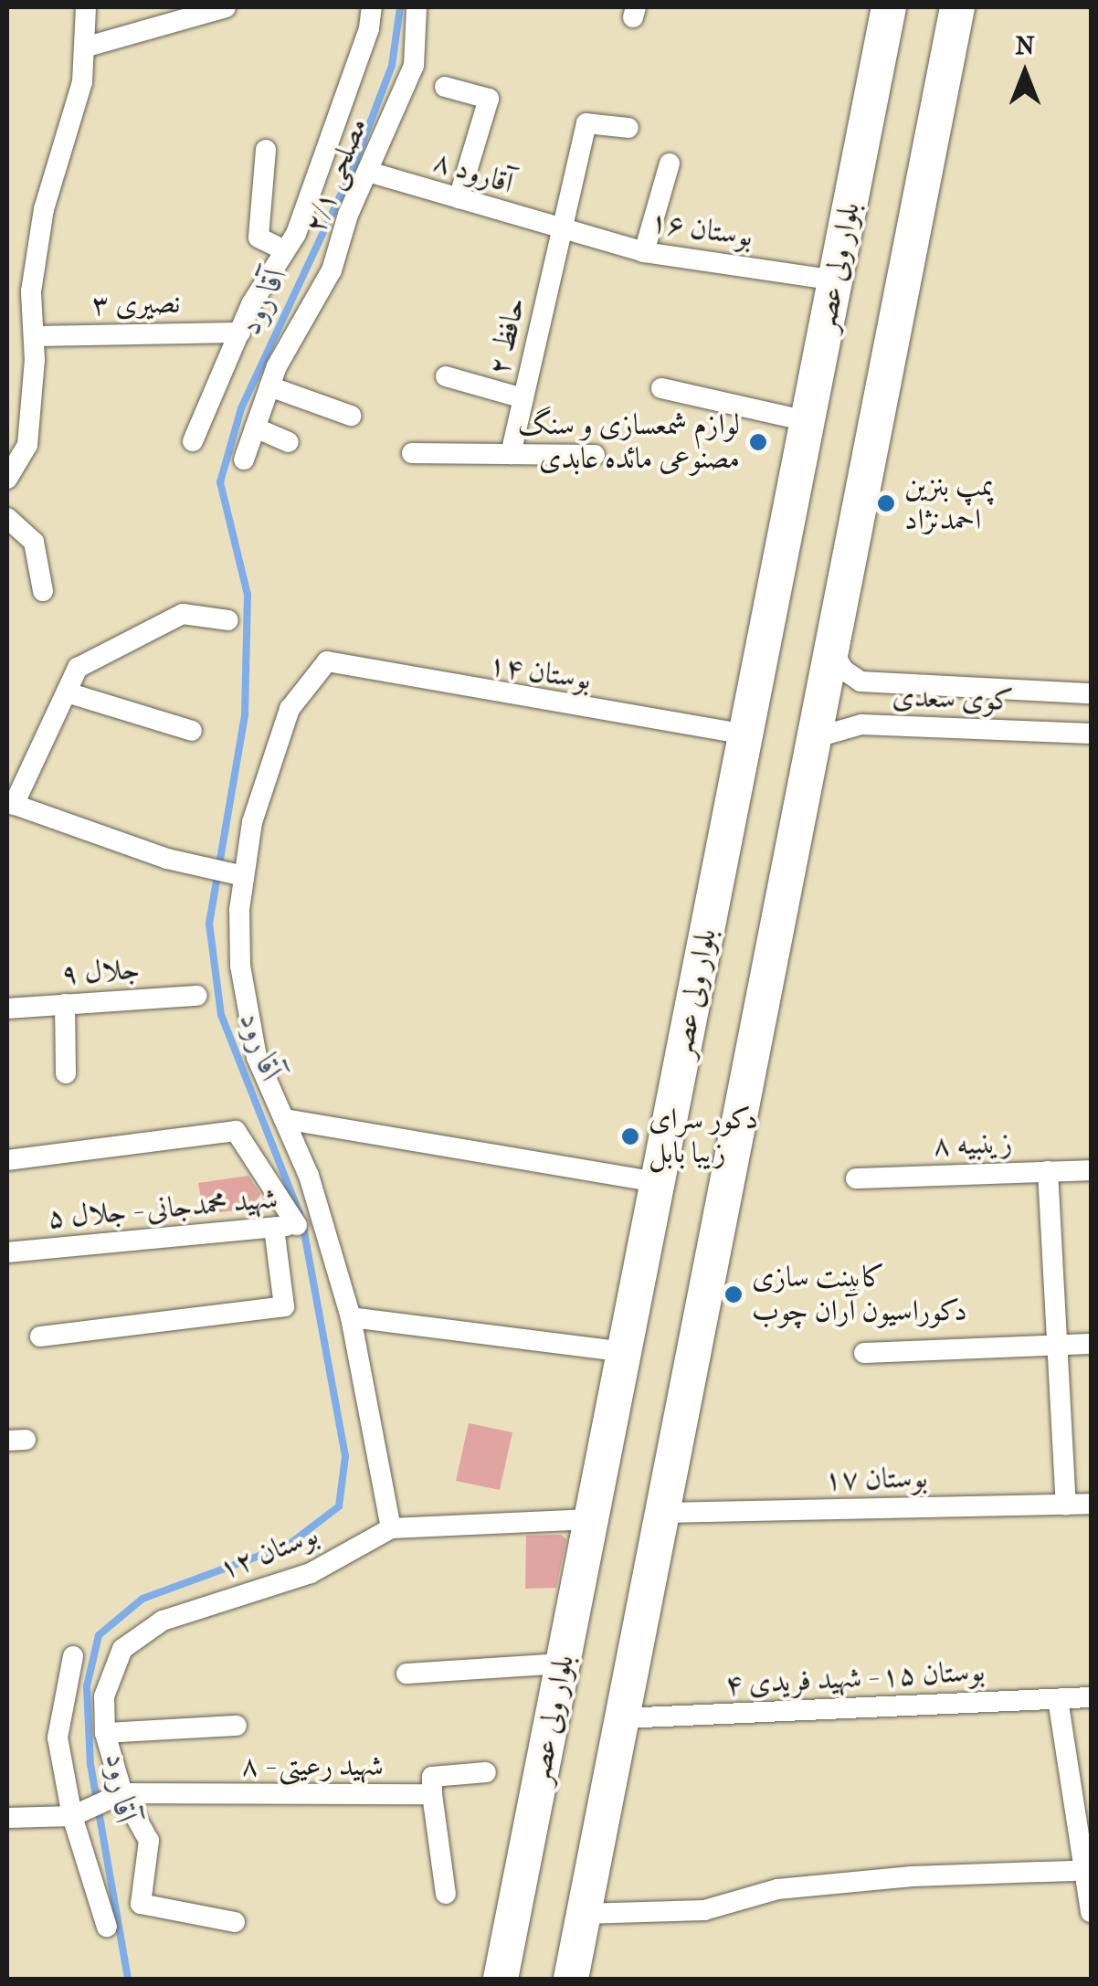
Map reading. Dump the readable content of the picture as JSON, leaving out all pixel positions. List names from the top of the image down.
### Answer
{
  "streets": {
    "main road": ["بلوار ولی عصر"],
    "street": [
      "آقارود ۸",
      "مصلحی ۲/۱",
      "بوستان ۱۶",
      "نصیری ۳",
      "حافظ ۲",
      "بوستان ۱۴",
      "کوی سعدی",
      "جلال ۹",
      "زینبیه ۸",
      "شهید محمدجانی - جلال ۵",
      "بوستان ۱۷",
      "بوستان ۱۲",
      "بوستان ۱۵ - شهید فریدی ۴",
      "شهید رعیتی - ۸"
    ]
  },
  "crossings": [
    ["آقارود ۸", "مصلحی ۲/۱"],
    ["آقارود ۸", "بوستان ۱۶"],
    ["آقارود ۸", "حافظ ۲"],
    ["بوستان ۱۶", "بلوار ولی عصر"],
    ["بوستان ۱۶", "حافظ ۲"],
    ["بلوار ولی عصر", "بوستان ۱۴"],
    ["بلوار ولی عصر", "بوستان ۱۲"],
    ["بوستان ۱۲", "شهید رعیتی - ۸"]
  ],
  "water": ["آقا رود"],
  "places": [
    "لوازم شمعسازی و سنگ مصنوعی مائده عابدی",
    "پمپ بنزین احمدنژاد",
    "دکور سرای زیبا بابل",
    "کابینت سازی دکوراسیون آران چوب"
  ],
  "north": "top"
}
